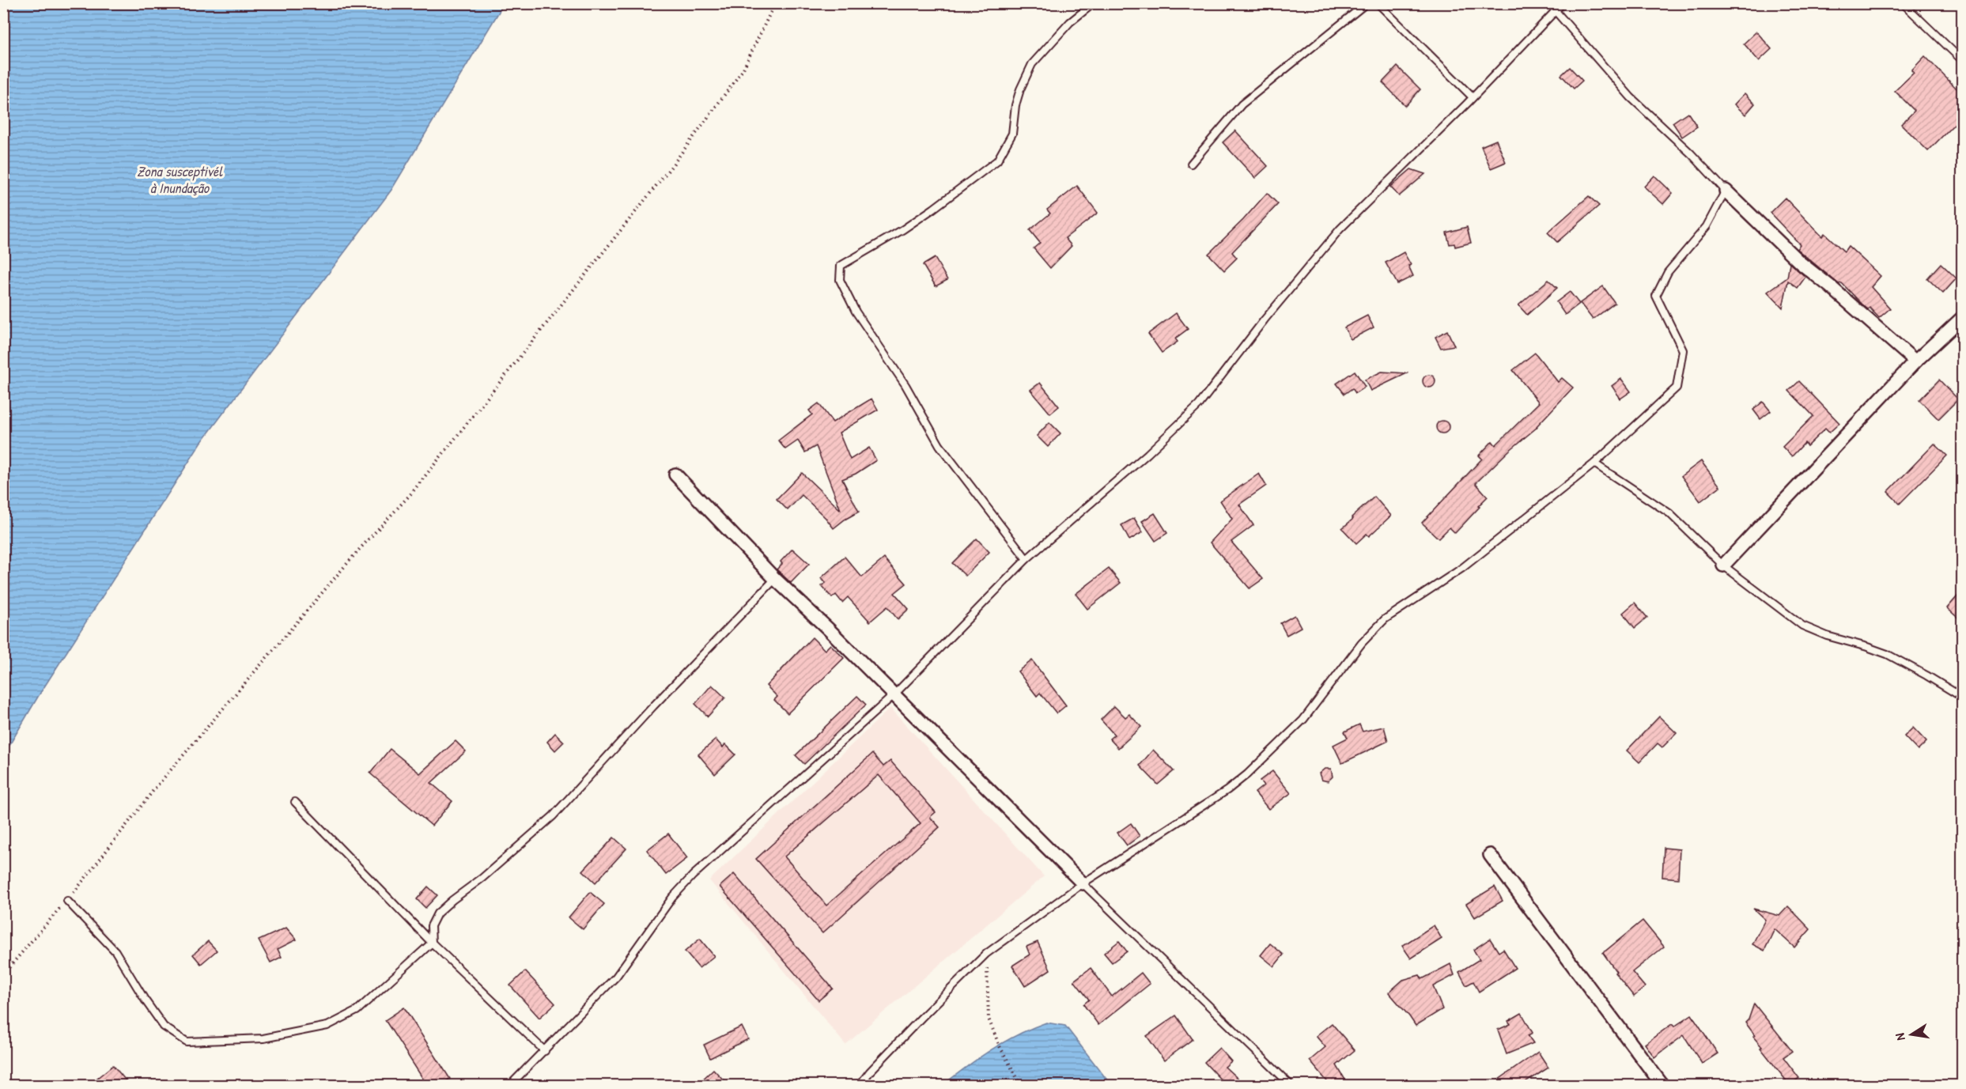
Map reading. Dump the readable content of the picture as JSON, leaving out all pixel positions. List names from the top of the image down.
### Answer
{
  "water": ["Zona susceptivél à Inundação"],
  "north": "left"
}
